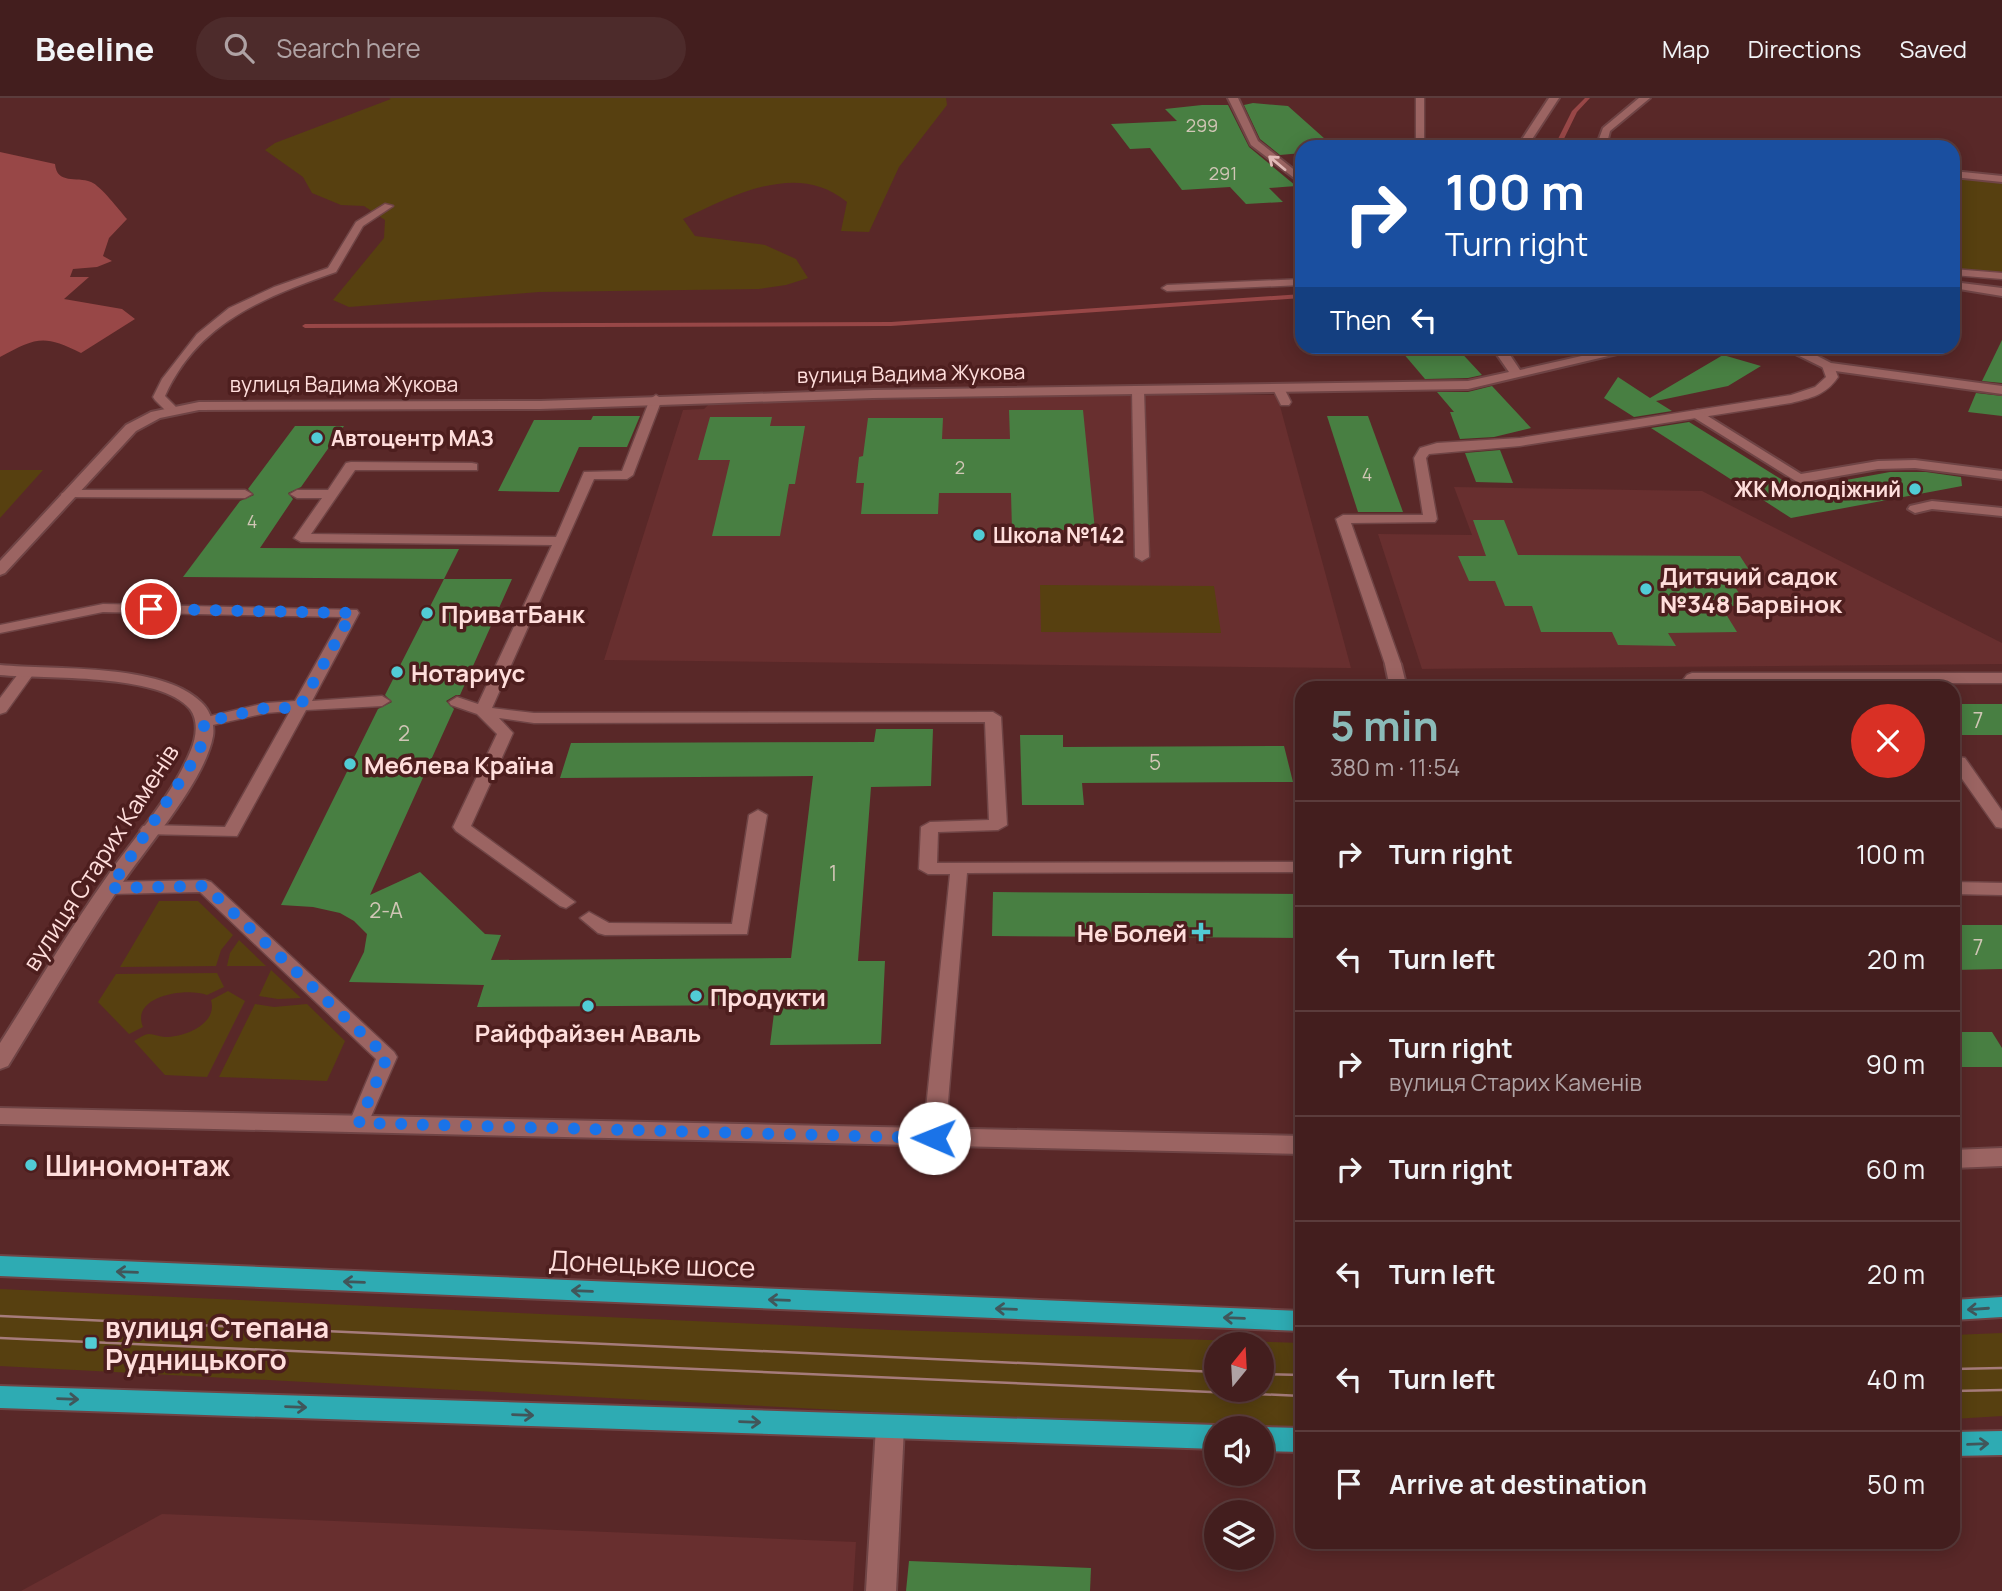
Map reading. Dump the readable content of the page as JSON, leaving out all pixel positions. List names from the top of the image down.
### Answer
{
  "streets": {
    "highway": ["Донецьке шосе"],
    "street": ["вулиця Вадима Жукова", "вулиця Старих Каменів"]
  },
  "places": {
    "other": [
      "Автоцентр МАЗ",
      "ЖК Молодіжний",
      "Школа №142",
      "Дитячий садок №348 Барвінок",
      "ПриватБанк",
      "Нотариус",
      "Меблева Країна",
      "Продукти",
      "Райффайзен Аваль",
      "Шиномонтаж"
    ],
    "health": ["Не Болей"],
    "transit": ["вулиця Степана Рудницького"]
  },
  "house_numbers": [
    "299",
    "291",
    "2",
    "4",
    "4",
    "7",
    "2",
    "5",
    "1",
    "2-А",
    "7"
  ],
  "north": "top",
  "page": {
    "header": "Beeline",
    "search": "Search here",
    "nav": ["Map", "Directions", "Saved"],
    "turn": ["100 m", "Turn right"],
    "then": "Then",
    "heading": ["5 min", "380 m · 11:54"],
    "list": [
      {
        "name": "Turn right",
        "value": "100 m"
      },
      {
        "name": "Turn left",
        "value": "20 m"
      },
      {
        "name": "Turn right",
        "note": "вулиця Старих Каменів",
        "value": "90 m"
      },
      {
        "name": "Turn right",
        "value": "60 m"
      },
      {
        "name": "Turn left",
        "value": "20 m"
      },
      {
        "name": "Turn left",
        "value": "40 m"
      },
      {
        "name": "Arrive at destination",
        "value": "50 m"
      }
    ]
  }
}
